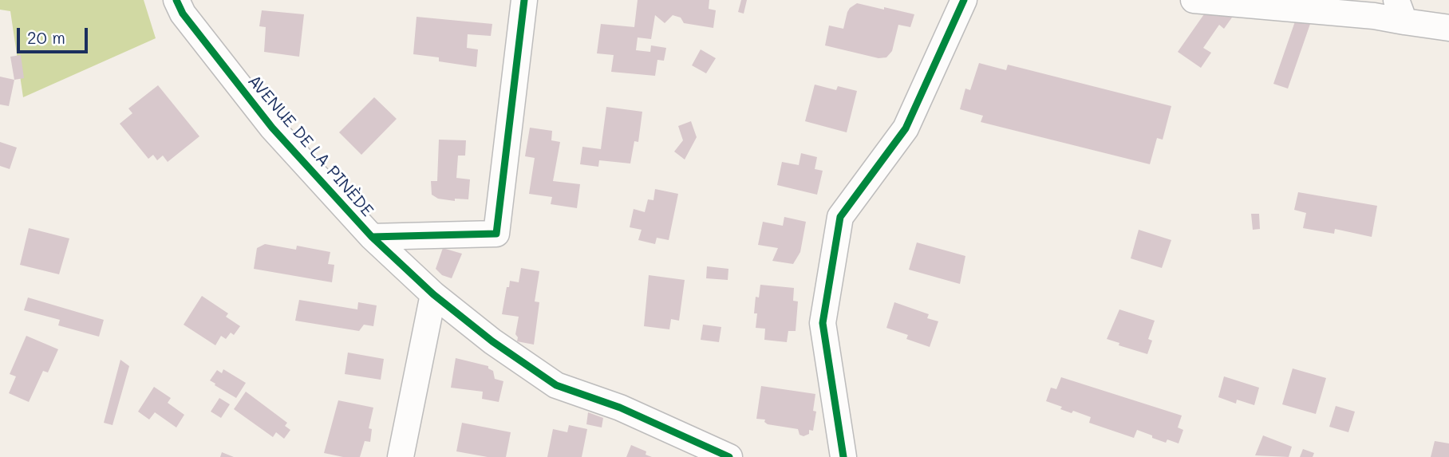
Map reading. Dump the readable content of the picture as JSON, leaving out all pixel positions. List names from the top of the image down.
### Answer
{
  "streets": {
    "street": ["AVENUE DE LA PINÈDE"]
  },
  "scale_bar": "20 m"
}
